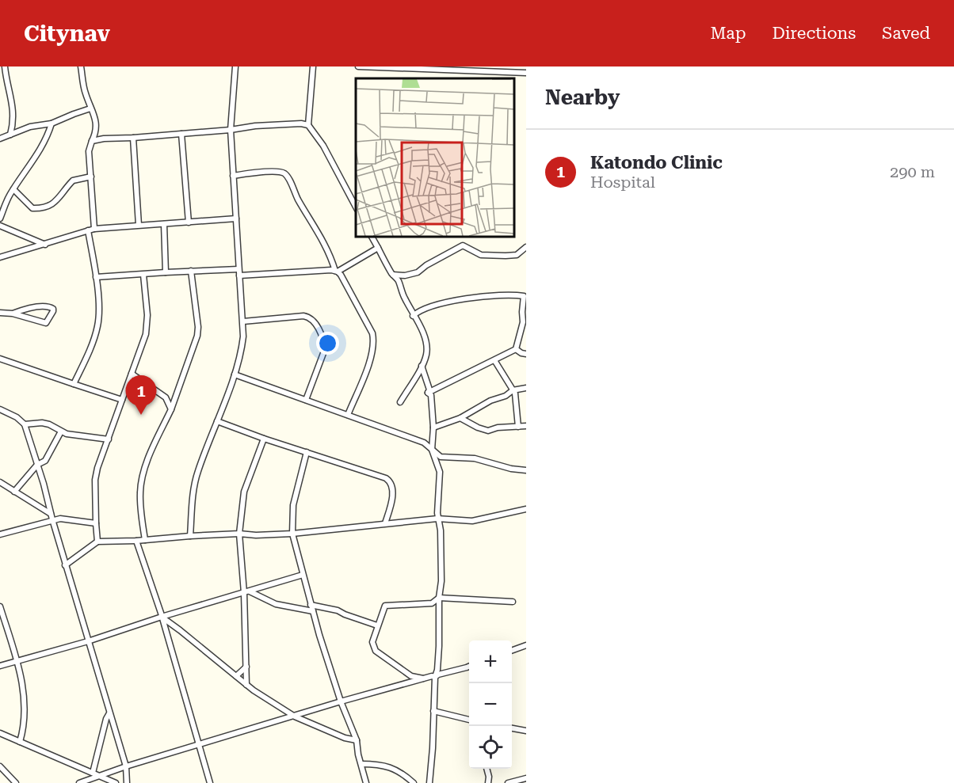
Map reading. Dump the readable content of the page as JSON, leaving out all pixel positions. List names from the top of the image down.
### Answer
{
  "page": {
    "header": "Citynav",
    "nav": ["Map", "Directions", "Saved"],
    "heading": "Nearby",
    "list": [
      {
        "mark": "1",
        "name": "Katondo Clinic",
        "note": "Hospital",
        "value": "290 m"
      }
    ],
    "pins": "1",
    "map_buttons": ["+", "−"]
  }
}
